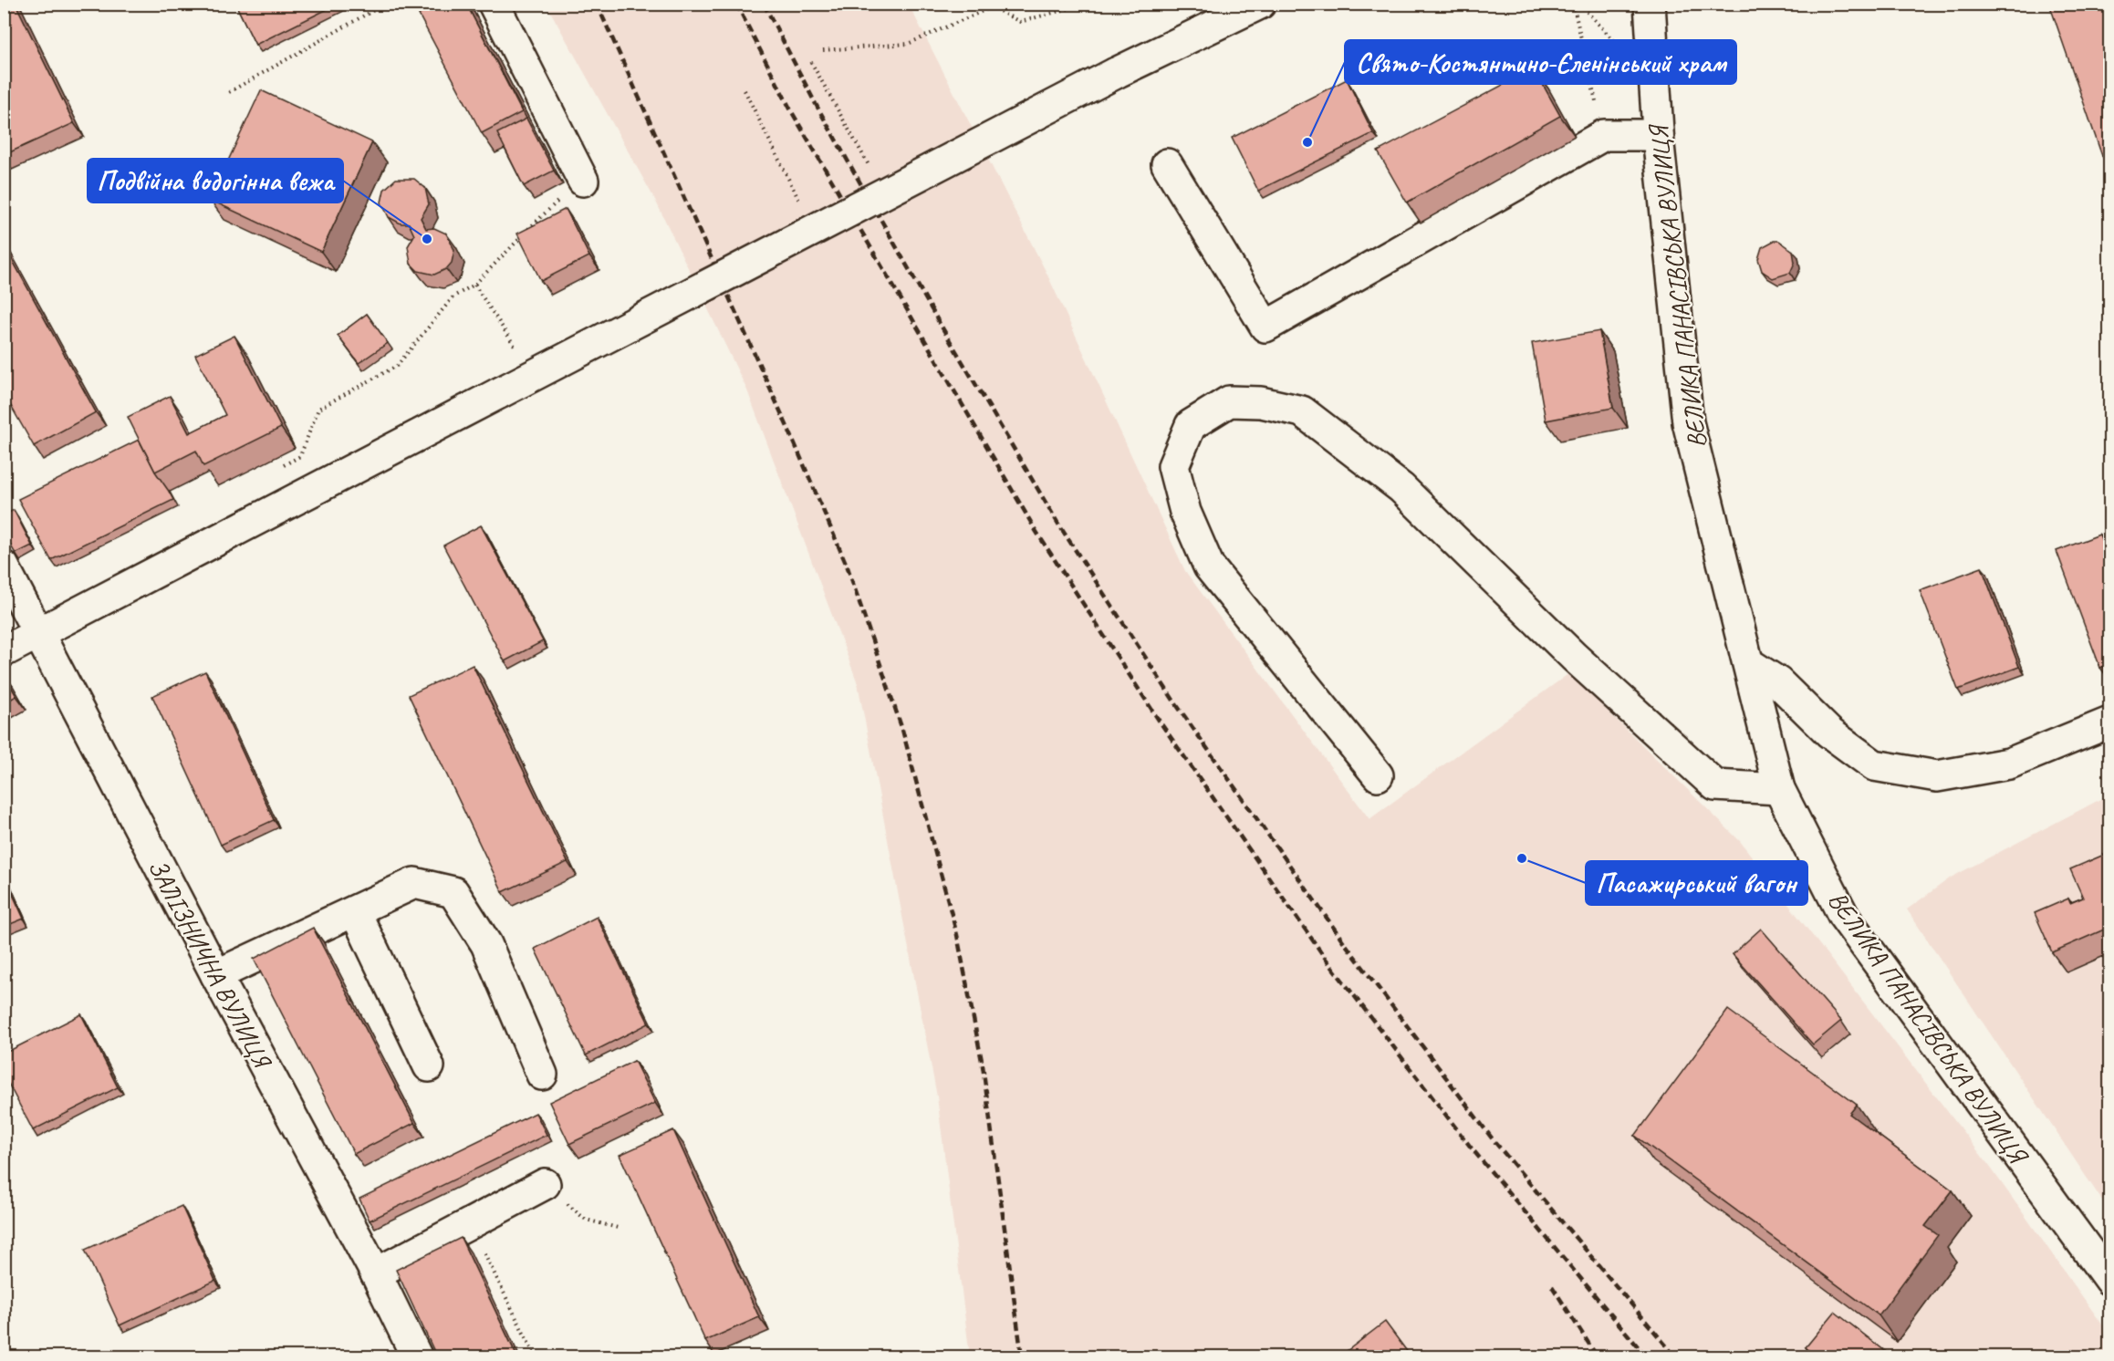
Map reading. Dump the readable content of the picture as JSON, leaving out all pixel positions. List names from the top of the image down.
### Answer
{
  "streets": {
    "street": ["ВЕЛИКА ПАНАСІВСЬКА ВУЛИЦЯ", "ЗАЛІЗНИЧНА ВУЛИЦЯ"]
  },
  "places": ["Свято-Костянтино-Єленінський храм", "Подвійна водогінна вежа", "Пасажирський вагон"]
}
